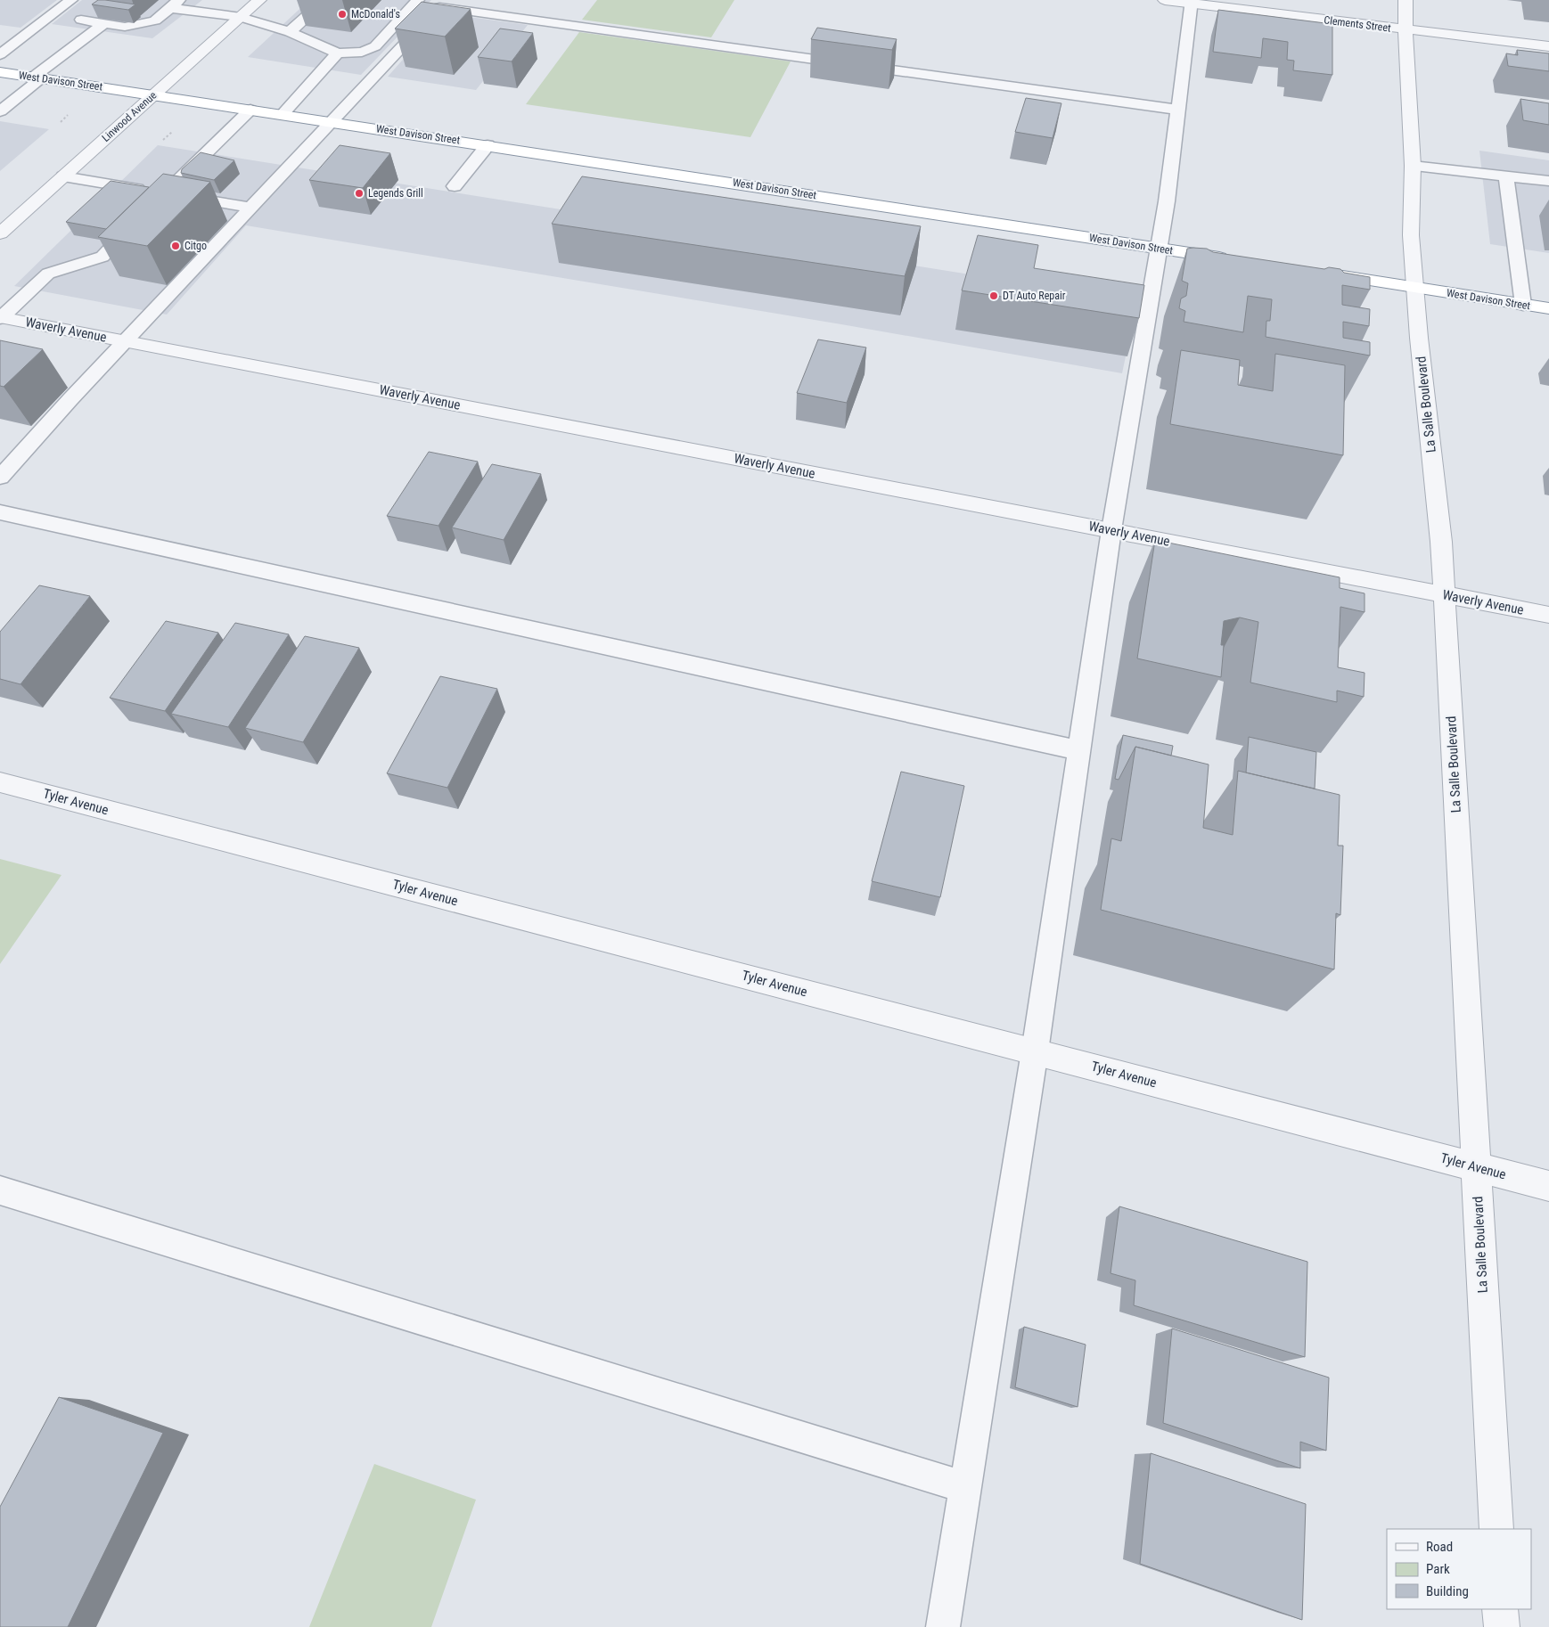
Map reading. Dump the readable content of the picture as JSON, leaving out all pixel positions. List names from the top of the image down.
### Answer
{
  "streets": {
    "highway": ["West Davison Street"],
    "street": [
      "Clements Street",
      "Linwood Avenue",
      "Waverly Avenue",
      "La Salle Boulevard",
      "Tyler Avenue"
    ]
  },
  "crossings": [
    ["Clements Street", "La Salle Boulevard"],
    ["West Davison Street", "Linwood Avenue"],
    ["West Davison Street", "La Salle Boulevard"],
    ["Waverly Avenue", "La Salle Boulevard"],
    ["La Salle Boulevard", "Tyler Avenue"]
  ],
  "places": [
    "McDonald's",
    "Legends Grill",
    "Citgo",
    "DT Auto Repair"
  ],
  "legend": ["Road", "Park", "Building"]
}
